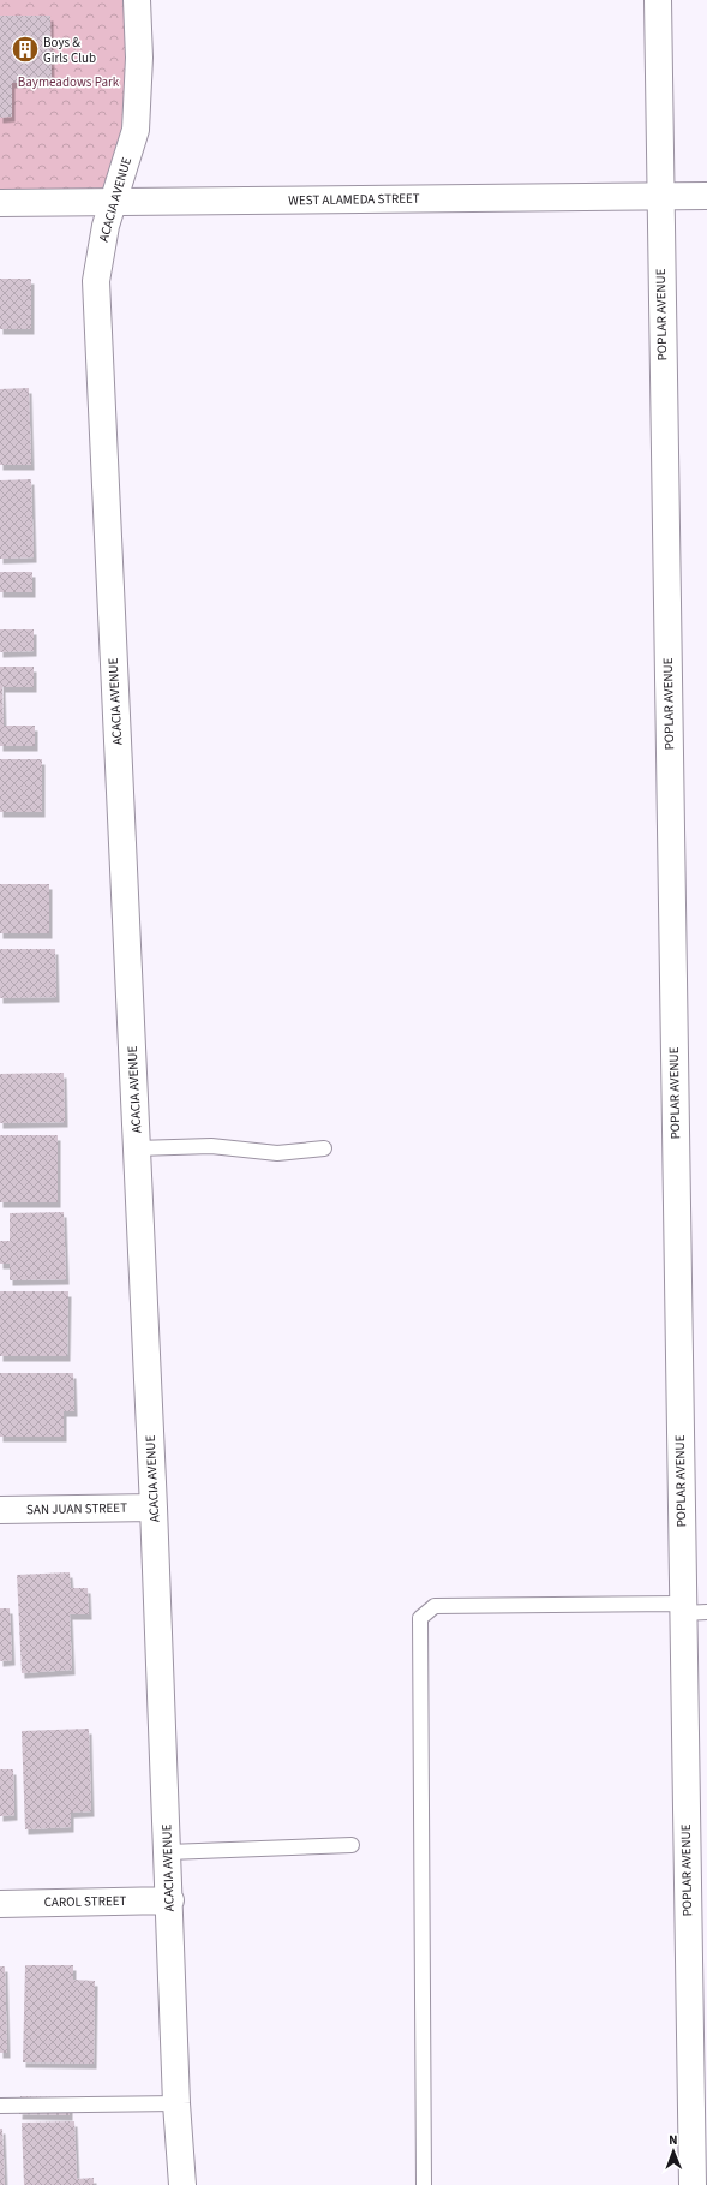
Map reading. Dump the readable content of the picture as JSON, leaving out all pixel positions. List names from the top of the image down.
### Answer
{
  "streets": {
    "street": [
      "ACACIA AVENUE",
      "WEST ALAMEDA STREET",
      "POPLAR AVENUE",
      "SAN JUAN STREET",
      "CAROL STREET"
    ]
  },
  "crossings": [
    ["ACACIA AVENUE", "WEST ALAMEDA STREET"],
    ["ACACIA AVENUE", "SAN JUAN STREET"],
    ["ACACIA AVENUE", "CAROL STREET"],
    ["WEST ALAMEDA STREET", "POPLAR AVENUE"]
  ],
  "parks": ["Baymeadows Park"],
  "places": {
    "building": ["Boys & Girls Club"]
  },
  "north": "top"
}
